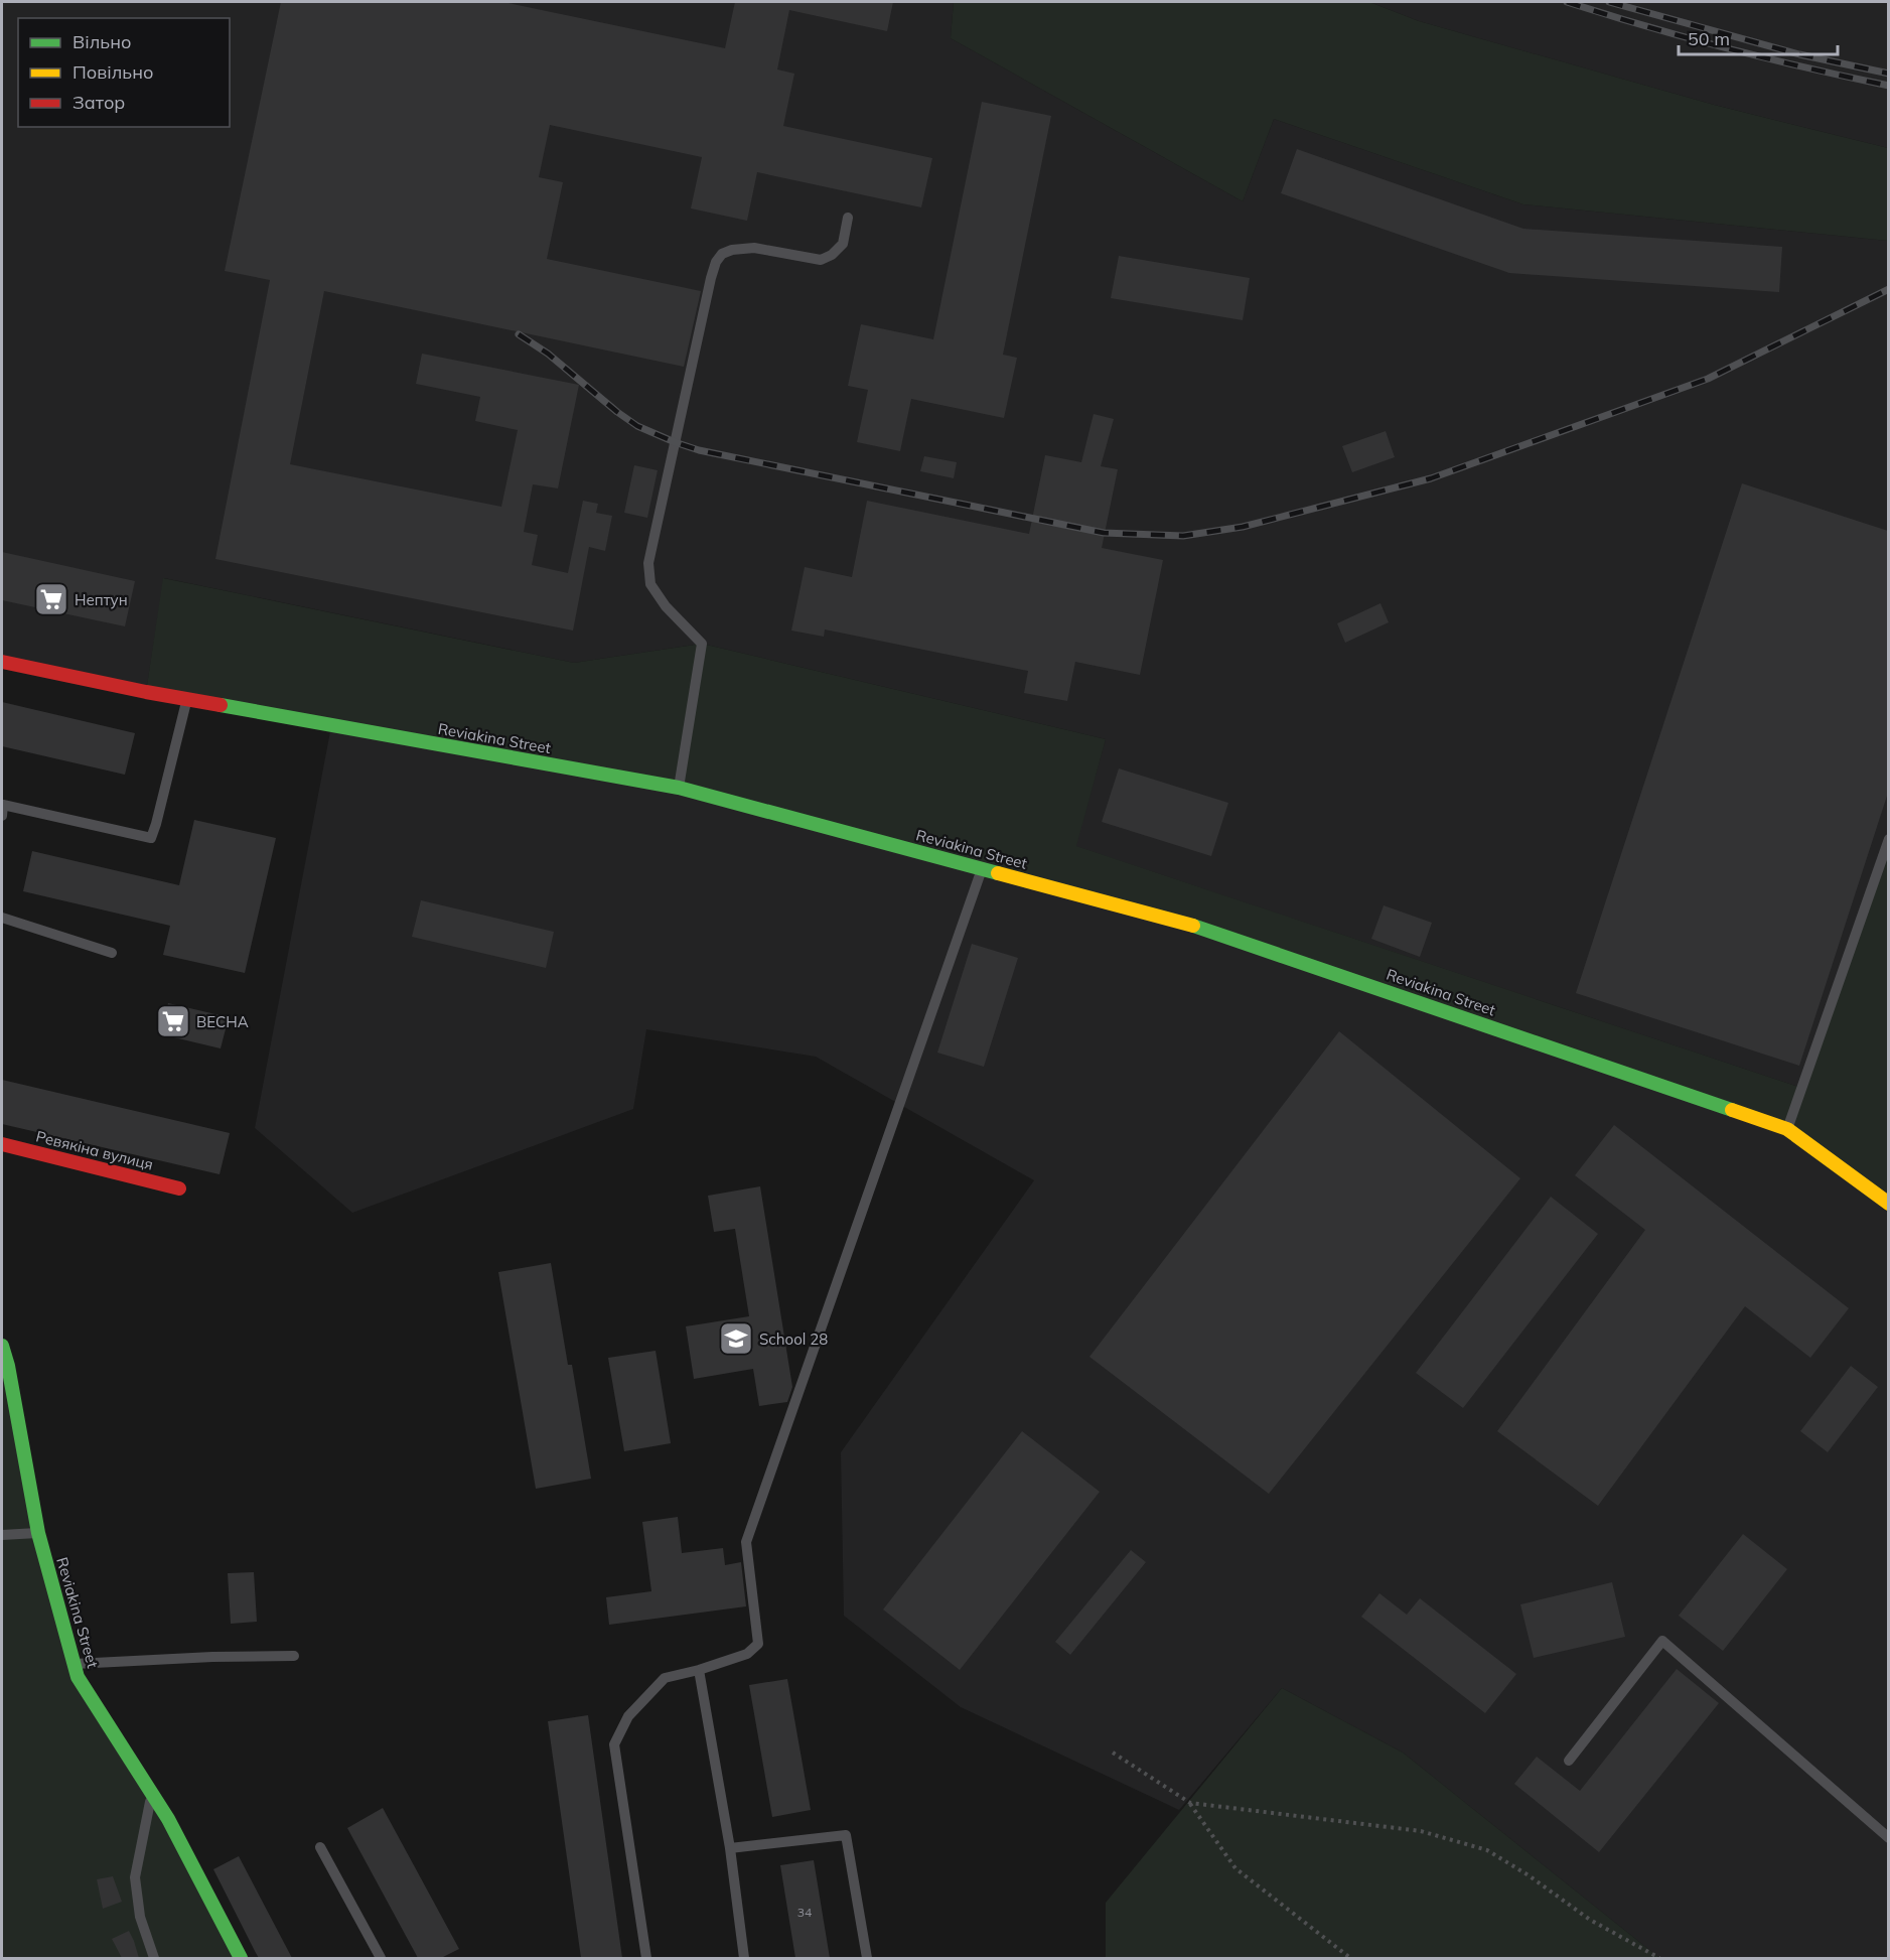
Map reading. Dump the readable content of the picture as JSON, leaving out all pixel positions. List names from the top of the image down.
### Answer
{
  "streets": {
    "street": ["Reviakina Street", "Ревякіна вулиця"]
  },
  "places": {
    "supermarket": ["Нептун", "ВЕСНА"],
    "school or university": ["School 28"]
  },
  "house_numbers": ["34"],
  "legend": ["Вільно", "Повільно", "Затор"],
  "scale_bar": "50 m"
}
